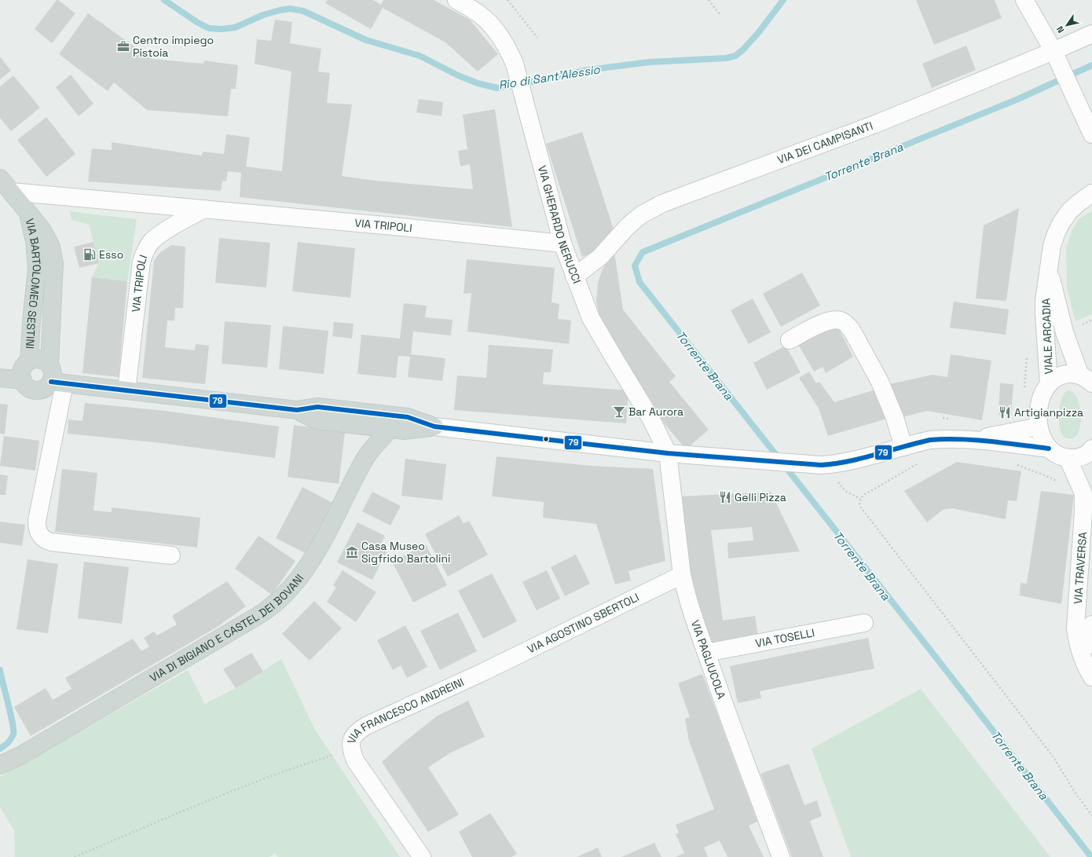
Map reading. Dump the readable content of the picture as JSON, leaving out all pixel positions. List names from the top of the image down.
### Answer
{
  "streets": {
    "main road": ["VIA BARTOLOMEO SESTINI", "VIA DI BIGIANO E CASTEL DEI BOVANI"],
    "street": [
      "VIA DEI CAMPISANTI",
      "VIA GHERARDO NERUCCI",
      "VIA TRIPOLI",
      "VIALE ARCADIA",
      "VIA TRAVERSA",
      "VIA AGOSTINO SBERTOLI",
      "VIA TOSELLI",
      "VIA PAGLIUCOLA",
      "VIA FRANCESCO ANDREINI"
    ]
  },
  "crossings": [
    ["VIA DEI CAMPISANTI", "VIA GHERARDO NERUCCI"],
    ["VIA GHERARDO NERUCCI", "VIA TRIPOLI"],
    ["VIA GHERARDO NERUCCI", "VIA PAGLIUCOLA"],
    ["VIA TRIPOLI", "VIA BARTOLOMEO SESTINI"],
    ["VIA AGOSTINO SBERTOLI", "VIA PAGLIUCOLA"],
    ["VIA AGOSTINO SBERTOLI", "VIA FRANCESCO ANDREINI"],
    ["VIA TOSELLI", "VIA PAGLIUCOLA"]
  ],
  "water": ["Rio di Sant'Alessio", "Torrente Brana"],
  "places": {
    "office": ["Centro impiego Pistoia"],
    "fuel station": ["Esso"],
    "bar": ["Bar Aurora"],
    "restaurant": ["Artigianpizza", "Gelli Pizza"],
    "museum": ["Casa Museo Sigfrido Bartolini"]
  },
  "lines": ["transit line 79"],
  "north": "bottom left"
}
